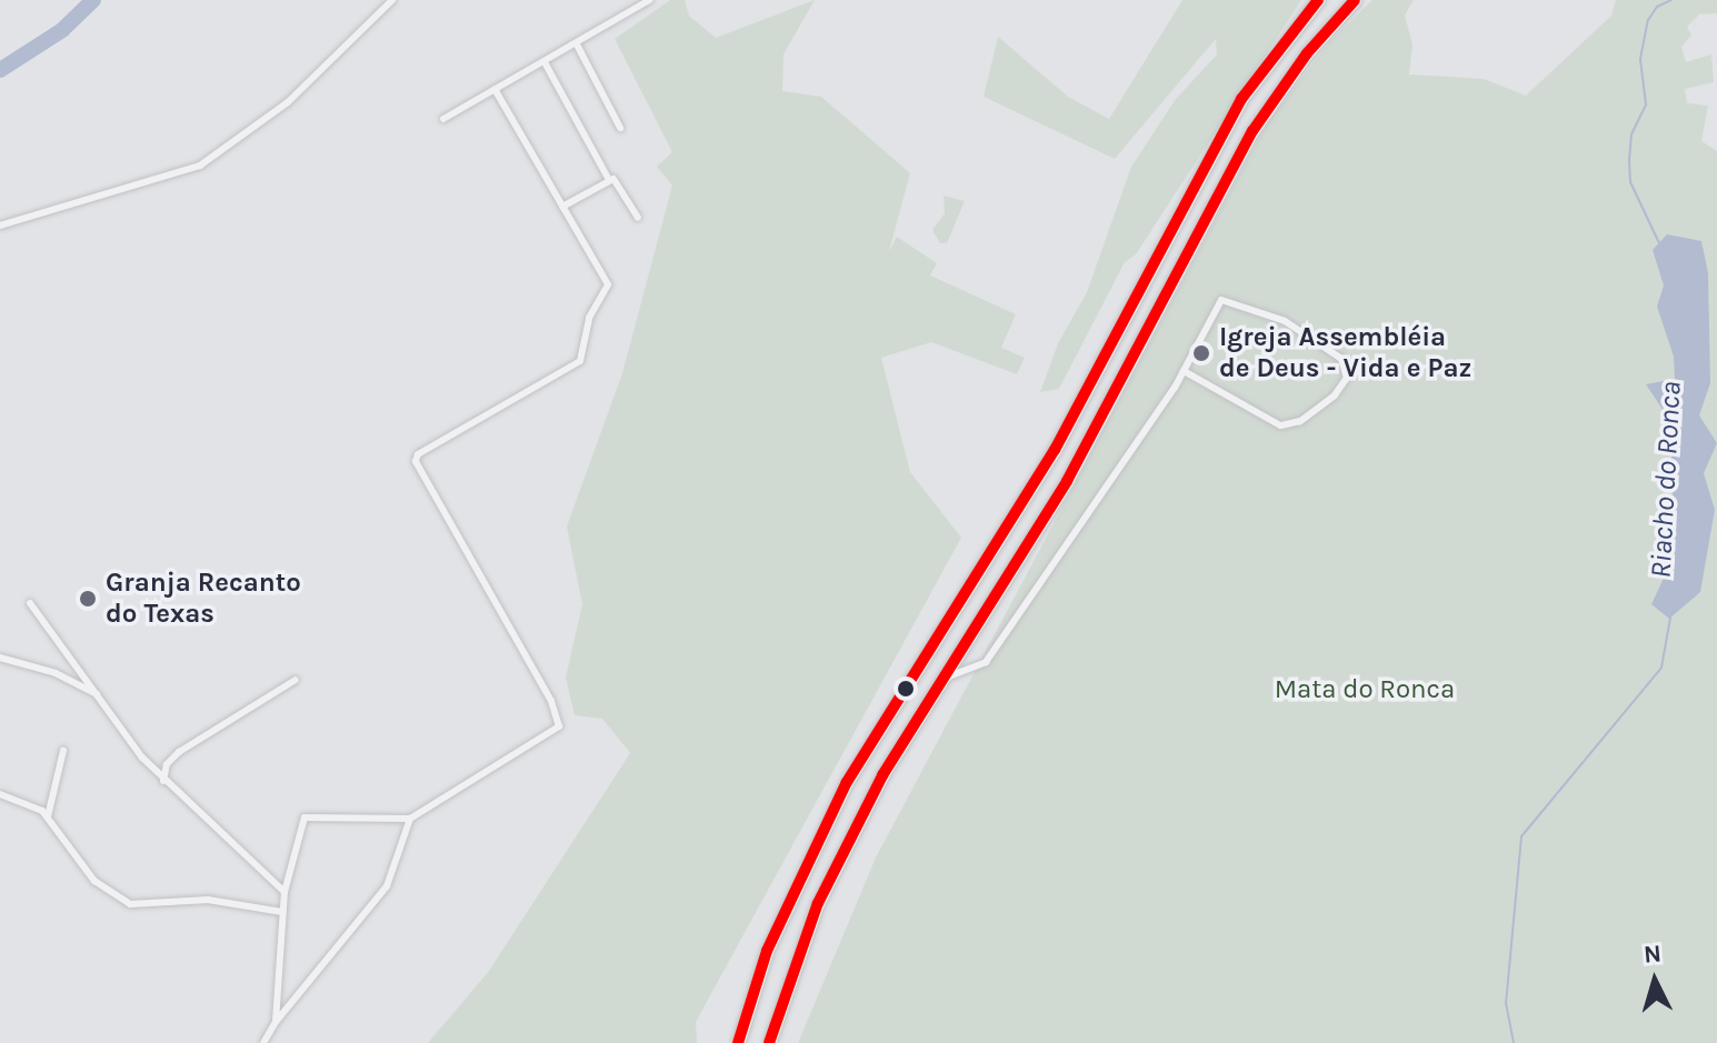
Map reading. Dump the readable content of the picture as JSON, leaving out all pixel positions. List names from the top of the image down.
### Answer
{
  "water": ["Riacho do Ronca"],
  "parks": ["Mata do Ronca"],
  "places": ["Igreja Assembléia de Deus - Vida e Paz", "Granja Recanto do Texas"],
  "north": "top"
}
